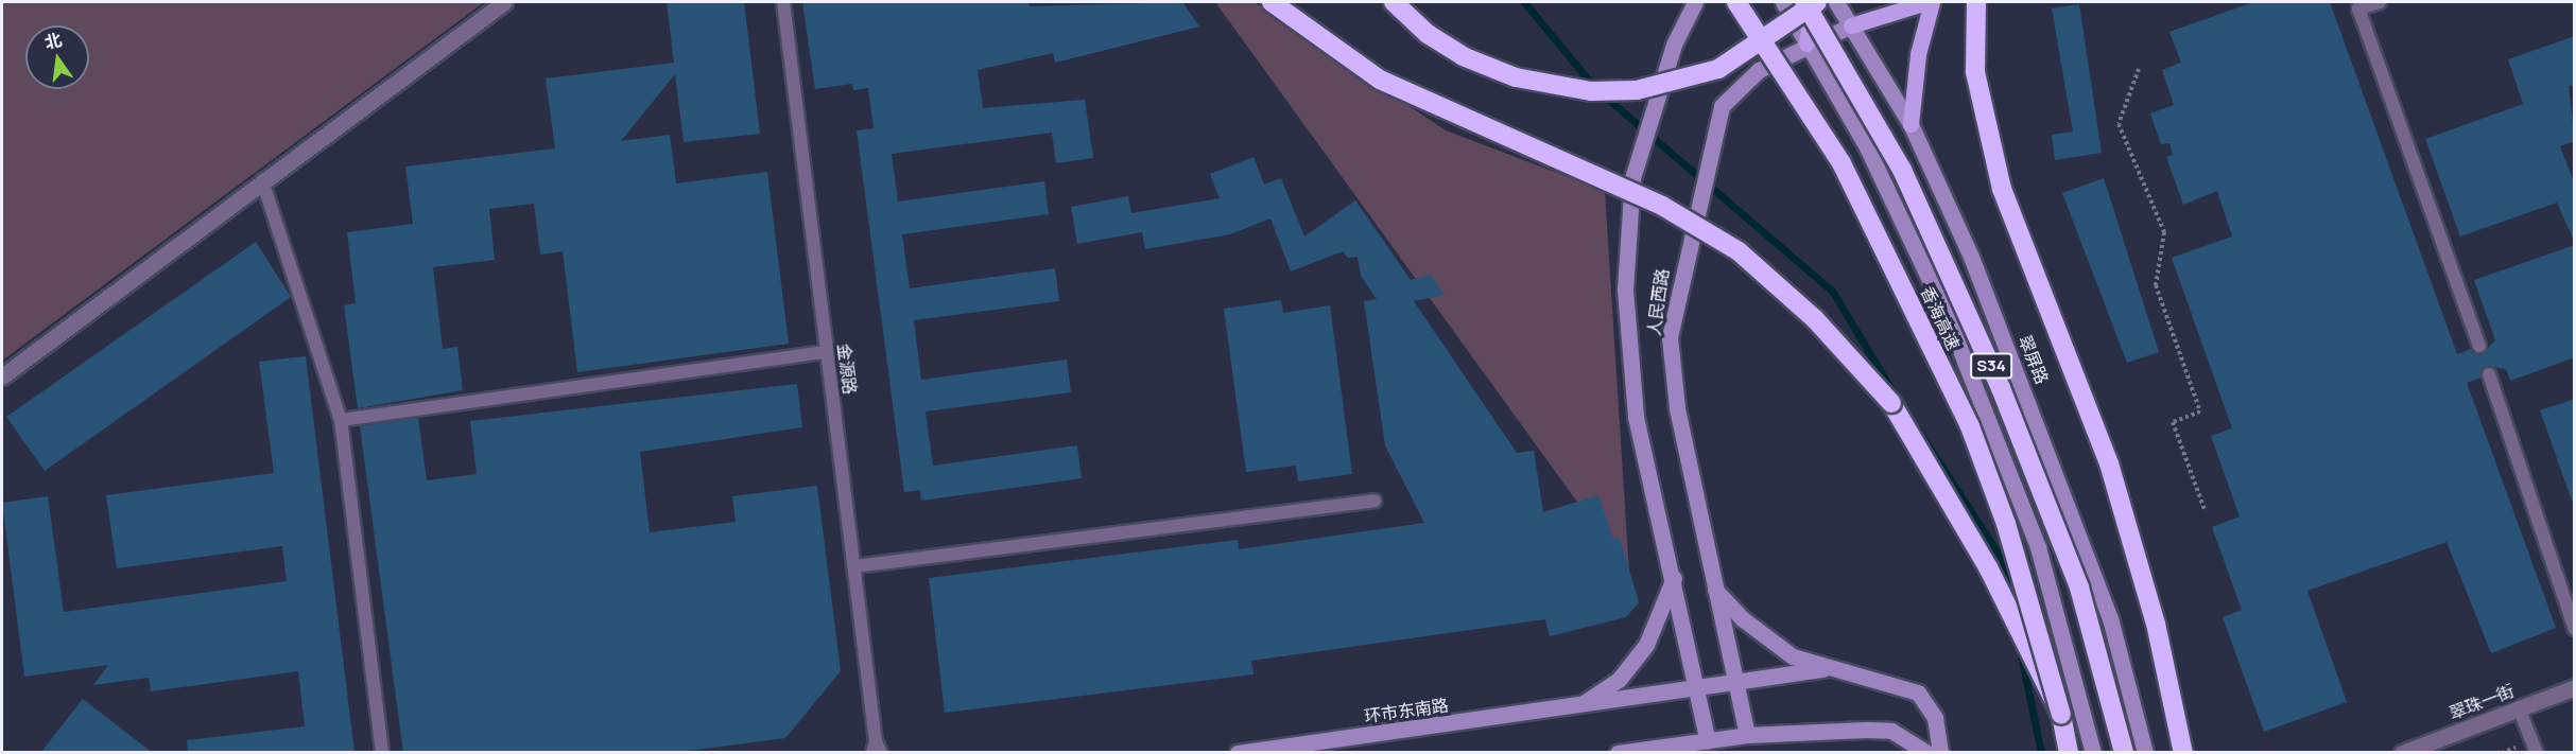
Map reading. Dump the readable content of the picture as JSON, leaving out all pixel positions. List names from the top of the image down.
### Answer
{
  "streets": {
    "highway": ["香海高速", "S34"],
    "main road": ["人民西路", "翠屏路", "环市东南路"],
    "street": ["翠珠一街"],
    "lane": ["金源路"]
  },
  "crossings": [
    ["人民西路", "翠屏路"],
    ["人民西路", "环市东南路"]
  ],
  "north": "top"
}
